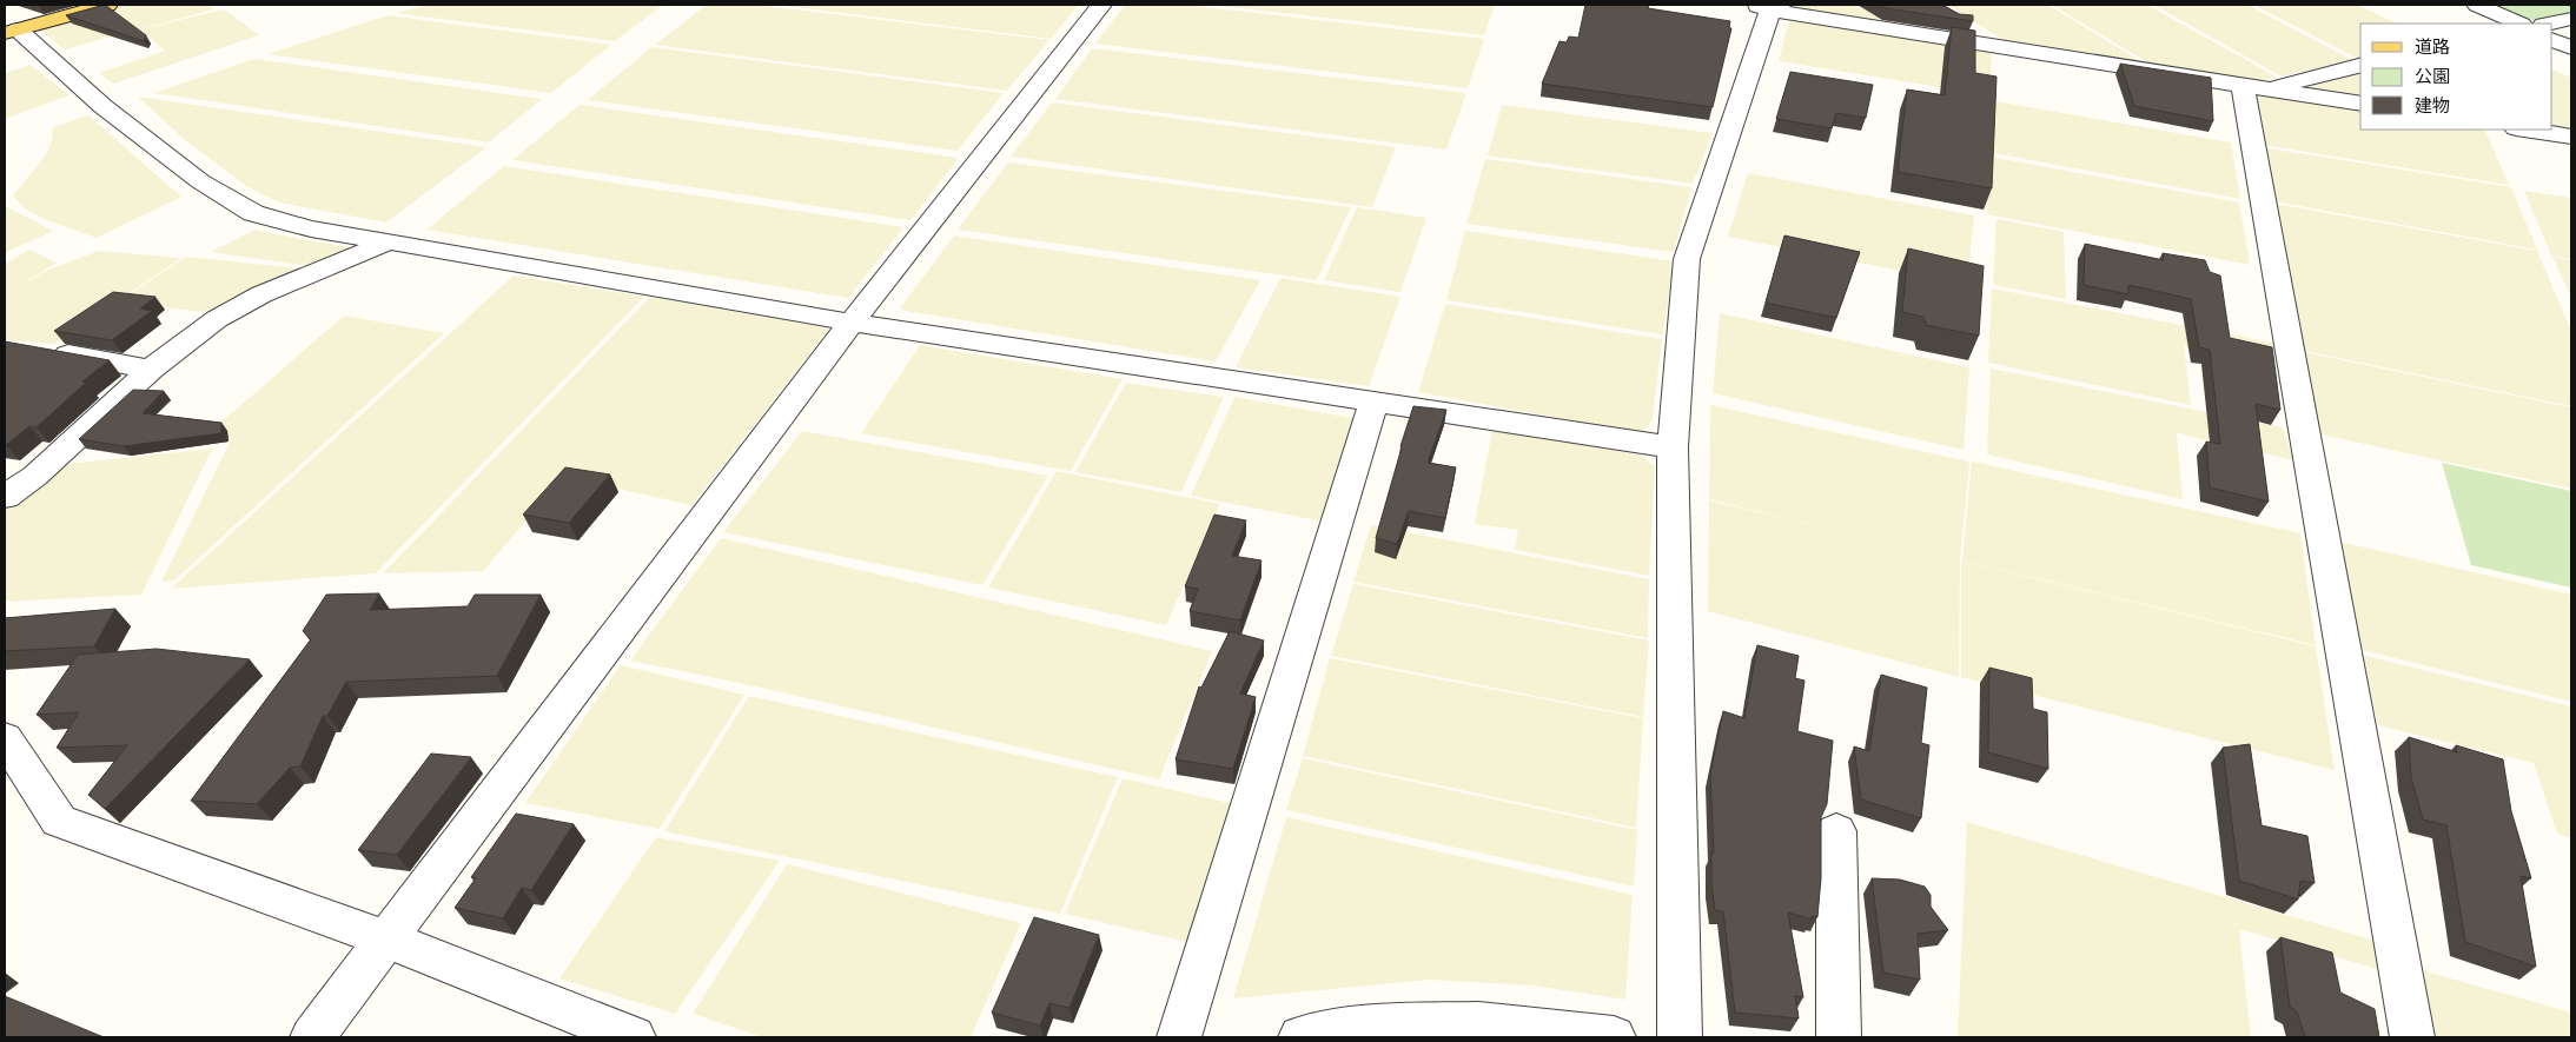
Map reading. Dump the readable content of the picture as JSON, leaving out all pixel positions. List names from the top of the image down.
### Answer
{
  "legend": ["道路", "公園", "建物"]
}
